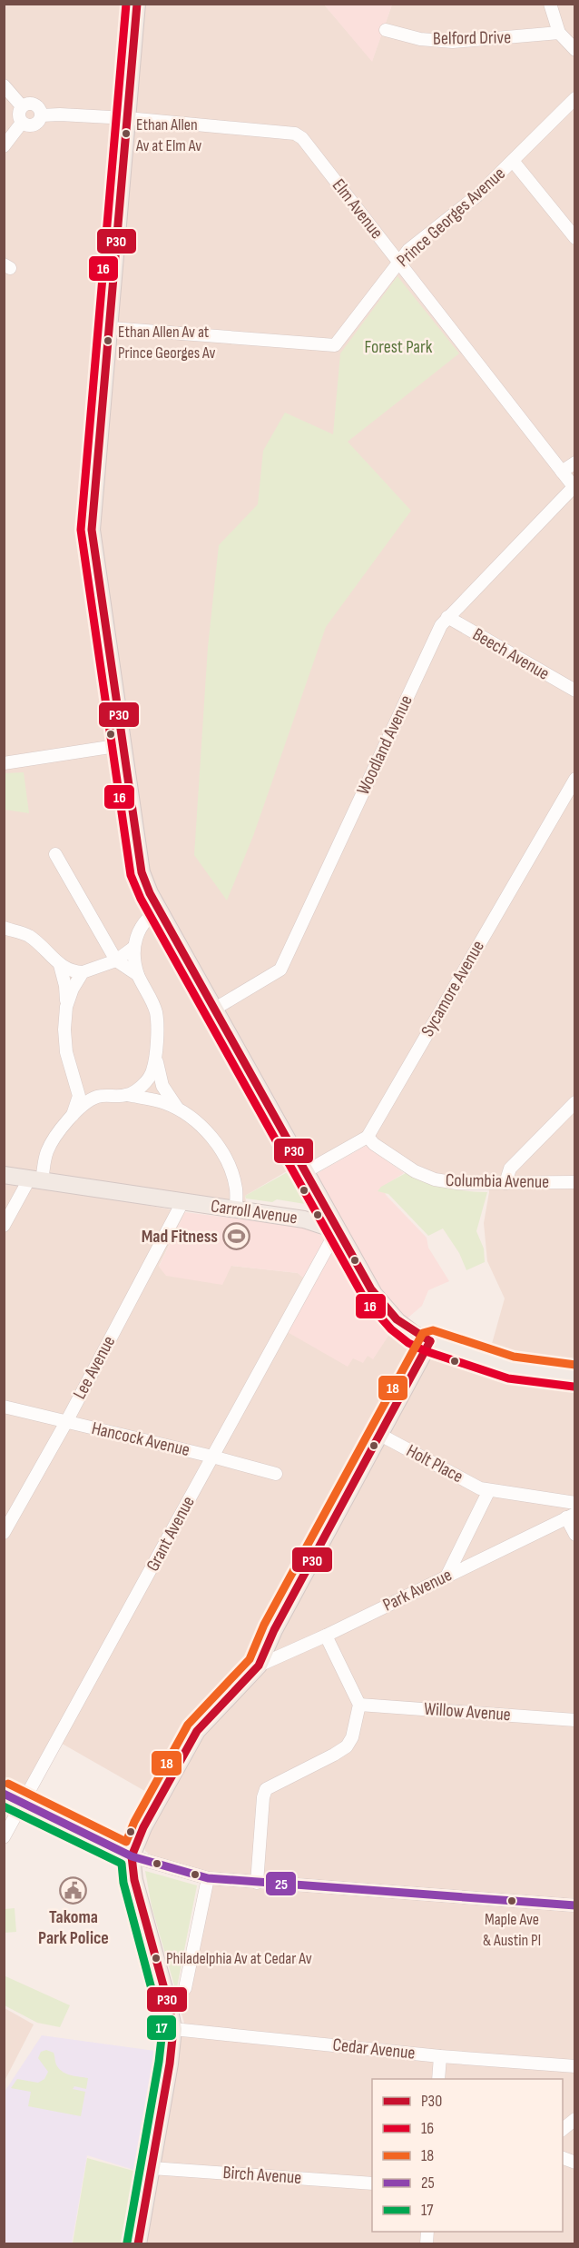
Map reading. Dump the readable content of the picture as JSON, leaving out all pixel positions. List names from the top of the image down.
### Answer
{
  "streets": {
    "main road": ["Carroll Avenue"],
    "street": [
      "Belford Drive",
      "Elm Avenue",
      "Prince Georges Avenue",
      "Beech Avenue",
      "Woodland Avenue",
      "Sycamore Avenue",
      "Columbia Avenue",
      "Lee Avenue",
      "Hancock Avenue",
      "Holt Place",
      "Grant Avenue",
      "Park Avenue",
      "Willow Avenue",
      "Cedar Avenue",
      "Birch Avenue"
    ]
  },
  "crossings": [
    ["Elm Avenue", "Prince Georges Avenue"],
    ["Elm Avenue", "Woodland Avenue"],
    ["Beech Avenue", "Woodland Avenue"],
    ["Sycamore Avenue", "Columbia Avenue"],
    ["Carroll Avenue", "Lee Avenue"],
    ["Carroll Avenue", "Grant Avenue"],
    ["Lee Avenue", "Hancock Avenue"],
    ["Hancock Avenue", "Grant Avenue"]
  ],
  "parks": ["Forest Park"],
  "places": {
    "other": [
      "Ethan Allen Av at Elm Av",
      "Ethan Allen Av at Prince Georges Av",
      "Maple Ave & Austin Pl",
      "Philadelphia Av at Cedar Av"
    ],
    "sports": ["Mad Fitness"],
    "public building": ["Takoma Park Police"]
  },
  "lines": [
    "transit line P30",
    "transit line 16",
    "transit line 18",
    "transit line 25",
    "transit line 17"
  ],
  "legend": [
    "P30",
    "16",
    "18",
    "25",
    "17"
  ]
}
